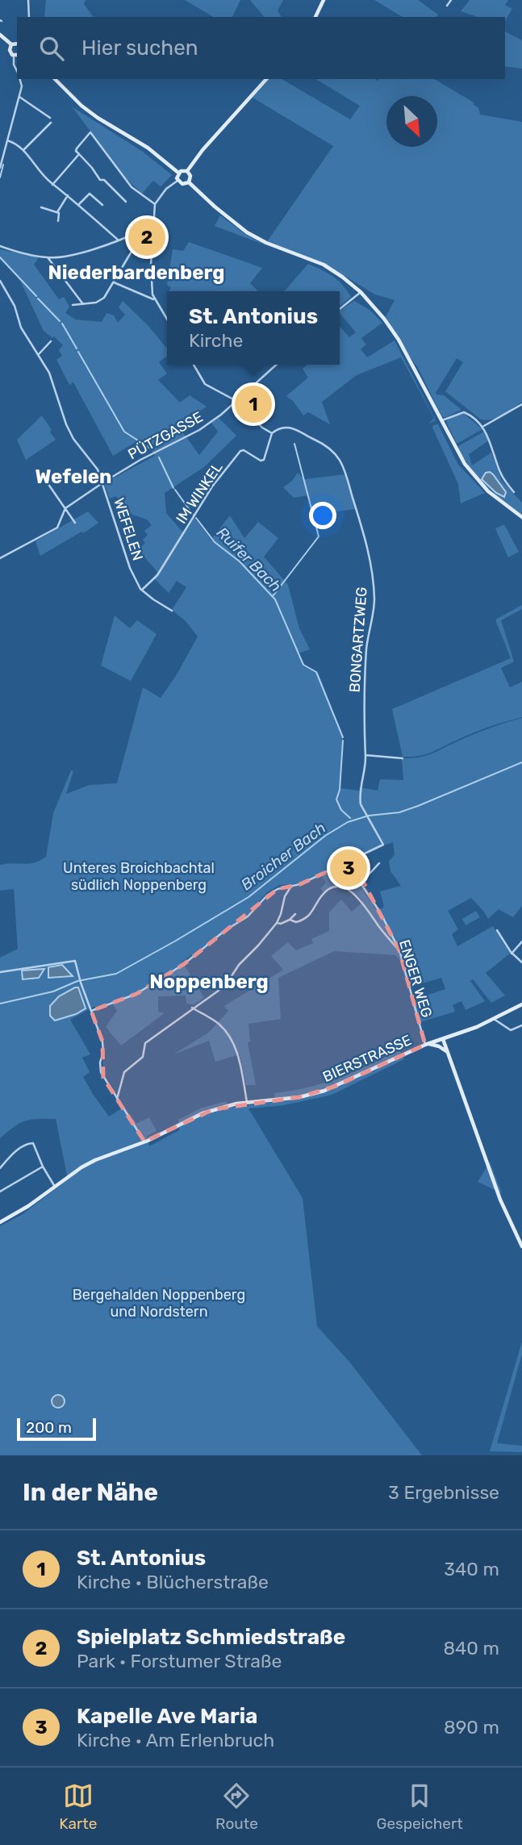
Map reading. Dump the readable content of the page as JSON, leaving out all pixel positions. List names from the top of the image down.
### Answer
{
  "streets": {
    "main road": ["BIERSTRASSE"],
    "street": [
      "PÜTZGASSE",
      "IM WINKEL",
      "WEFELEN",
      "BONGARTZWEG",
      "ENGER WEG"
    ]
  },
  "crossings": [
    ["PÜTZGASSE", "WEFELEN"],
    ["IM WINKEL", "WEFELEN"],
    ["IM WINKEL", "BONGARTZWEG"],
    ["BONGARTZWEG", "ENGER WEG"],
    ["ENGER WEG", "BIERSTRASSE"]
  ],
  "districts": ["Niederbardenberg", "Wefelen", "Noppenberg"],
  "water": ["Ruifer Bach", "Broicher Bach"],
  "parks": ["Unteres Broichbachtal südlich Noppenberg", "Bergehalden Noppenberg und Nordstern"],
  "scale_bar": "200 m",
  "north": "bottom right",
  "page": {
    "search": "Hier suchen",
    "pins": ["2", "1", "3"],
    "popup": ["St. Antonius", "Kirche"],
    "scale": "200 m",
    "heading": ["In der Nähe", "3 Ergebnisse"],
    "list": [
      {
        "mark": "1",
        "name": "St. Antonius",
        "note": "Kirche · Blücherstraße",
        "value": "340 m"
      },
      {
        "mark": "2",
        "name": "Spielplatz Schmiedstraße",
        "note": "Park · Forstumer Straße",
        "value": "840 m"
      },
      {
        "mark": "3",
        "name": "Kapelle Ave Maria",
        "note": "Kirche · Am Erlenbruch",
        "value": "890 m"
      }
    ],
    "nav": ["Karte", "Route", "Gespeichert"]
  }
}
